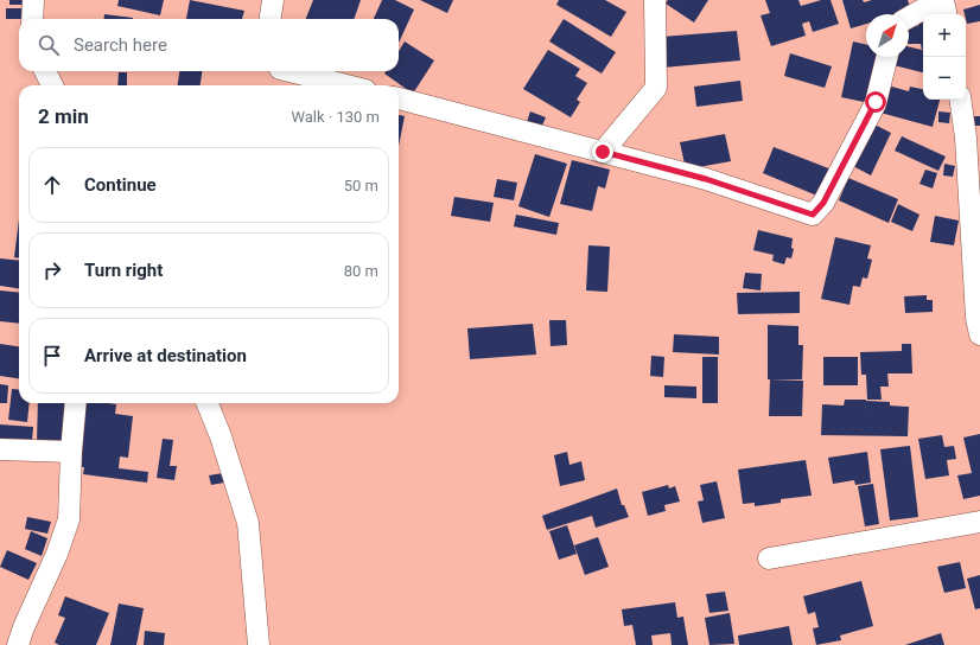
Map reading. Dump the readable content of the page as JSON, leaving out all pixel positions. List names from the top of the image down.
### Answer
{
  "north": "top right",
  "page": {
    "map_buttons": ["+", "−"],
    "search": "Search here",
    "heading": ["2 min", "Walk · 130 m"],
    "list": [
      ["Continue", "50 m"],
      ["Turn right", "80 m"],
      "Arrive at destination"
    ]
  }
}
